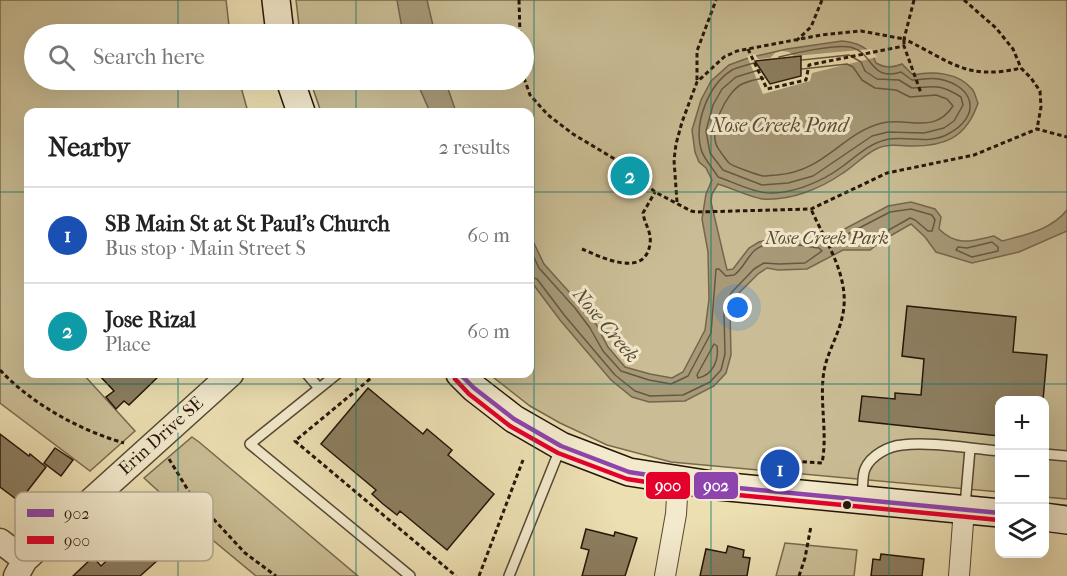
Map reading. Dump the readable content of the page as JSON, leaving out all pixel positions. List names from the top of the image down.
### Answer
{
  "streets": {
    "street": ["Erin Drive SE"]
  },
  "water": ["Nose Creek Pond", "Nose Creek"],
  "parks": ["Nose Creek Park"],
  "lines": ["transit line 902", "transit line 900"],
  "legend": ["902", "900"],
  "page": {
    "search": "Search here",
    "heading": ["Nearby", "2 results"],
    "pins": ["2", "1"],
    "list": [
      {
        "mark": "1",
        "name": "SB Main St at St Paul's Church",
        "note": "Bus stop · Main Street S",
        "value": "60 m"
      },
      {
        "mark": "2",
        "name": "Jose Rizal",
        "note": "Place",
        "value": "60 m"
      }
    ],
    "map_buttons": ["+", "−"]
  }
}
